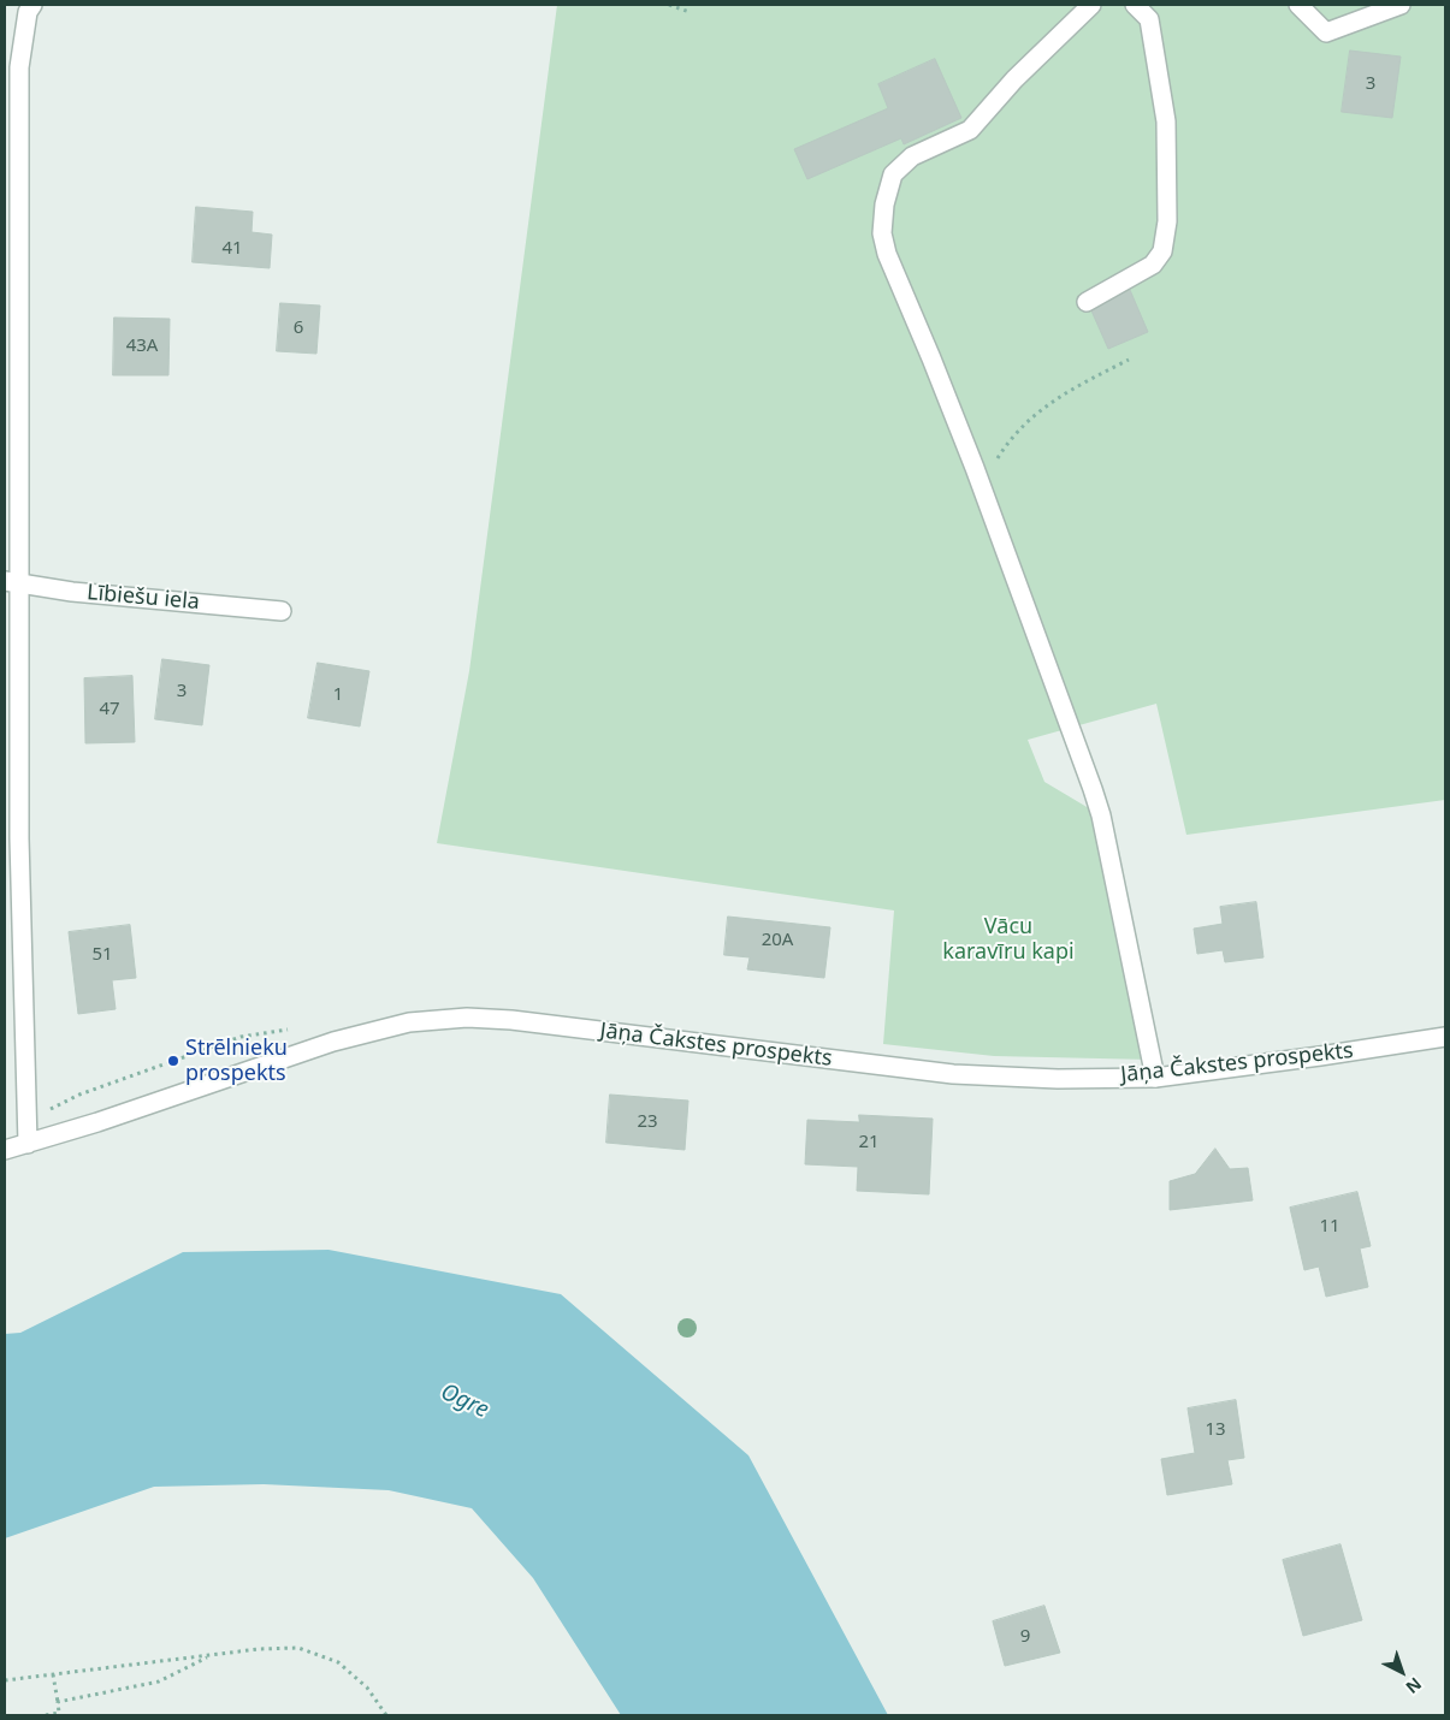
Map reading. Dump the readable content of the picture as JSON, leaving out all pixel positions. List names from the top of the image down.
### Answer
{
  "streets": {
    "street": ["Lībiešu iela", "Jāņa Čakstes prospekts"]
  },
  "water": ["Ogre"],
  "parks": ["Vācu karavīru kapi"],
  "places": ["Strēlnieku prospekts"],
  "house_numbers": [
    "3",
    "41",
    "6",
    "43A",
    "3",
    "1",
    "47",
    "20A",
    "51",
    "23",
    "21",
    "11",
    "13",
    "9"
  ],
  "north": "bottom right"
}
